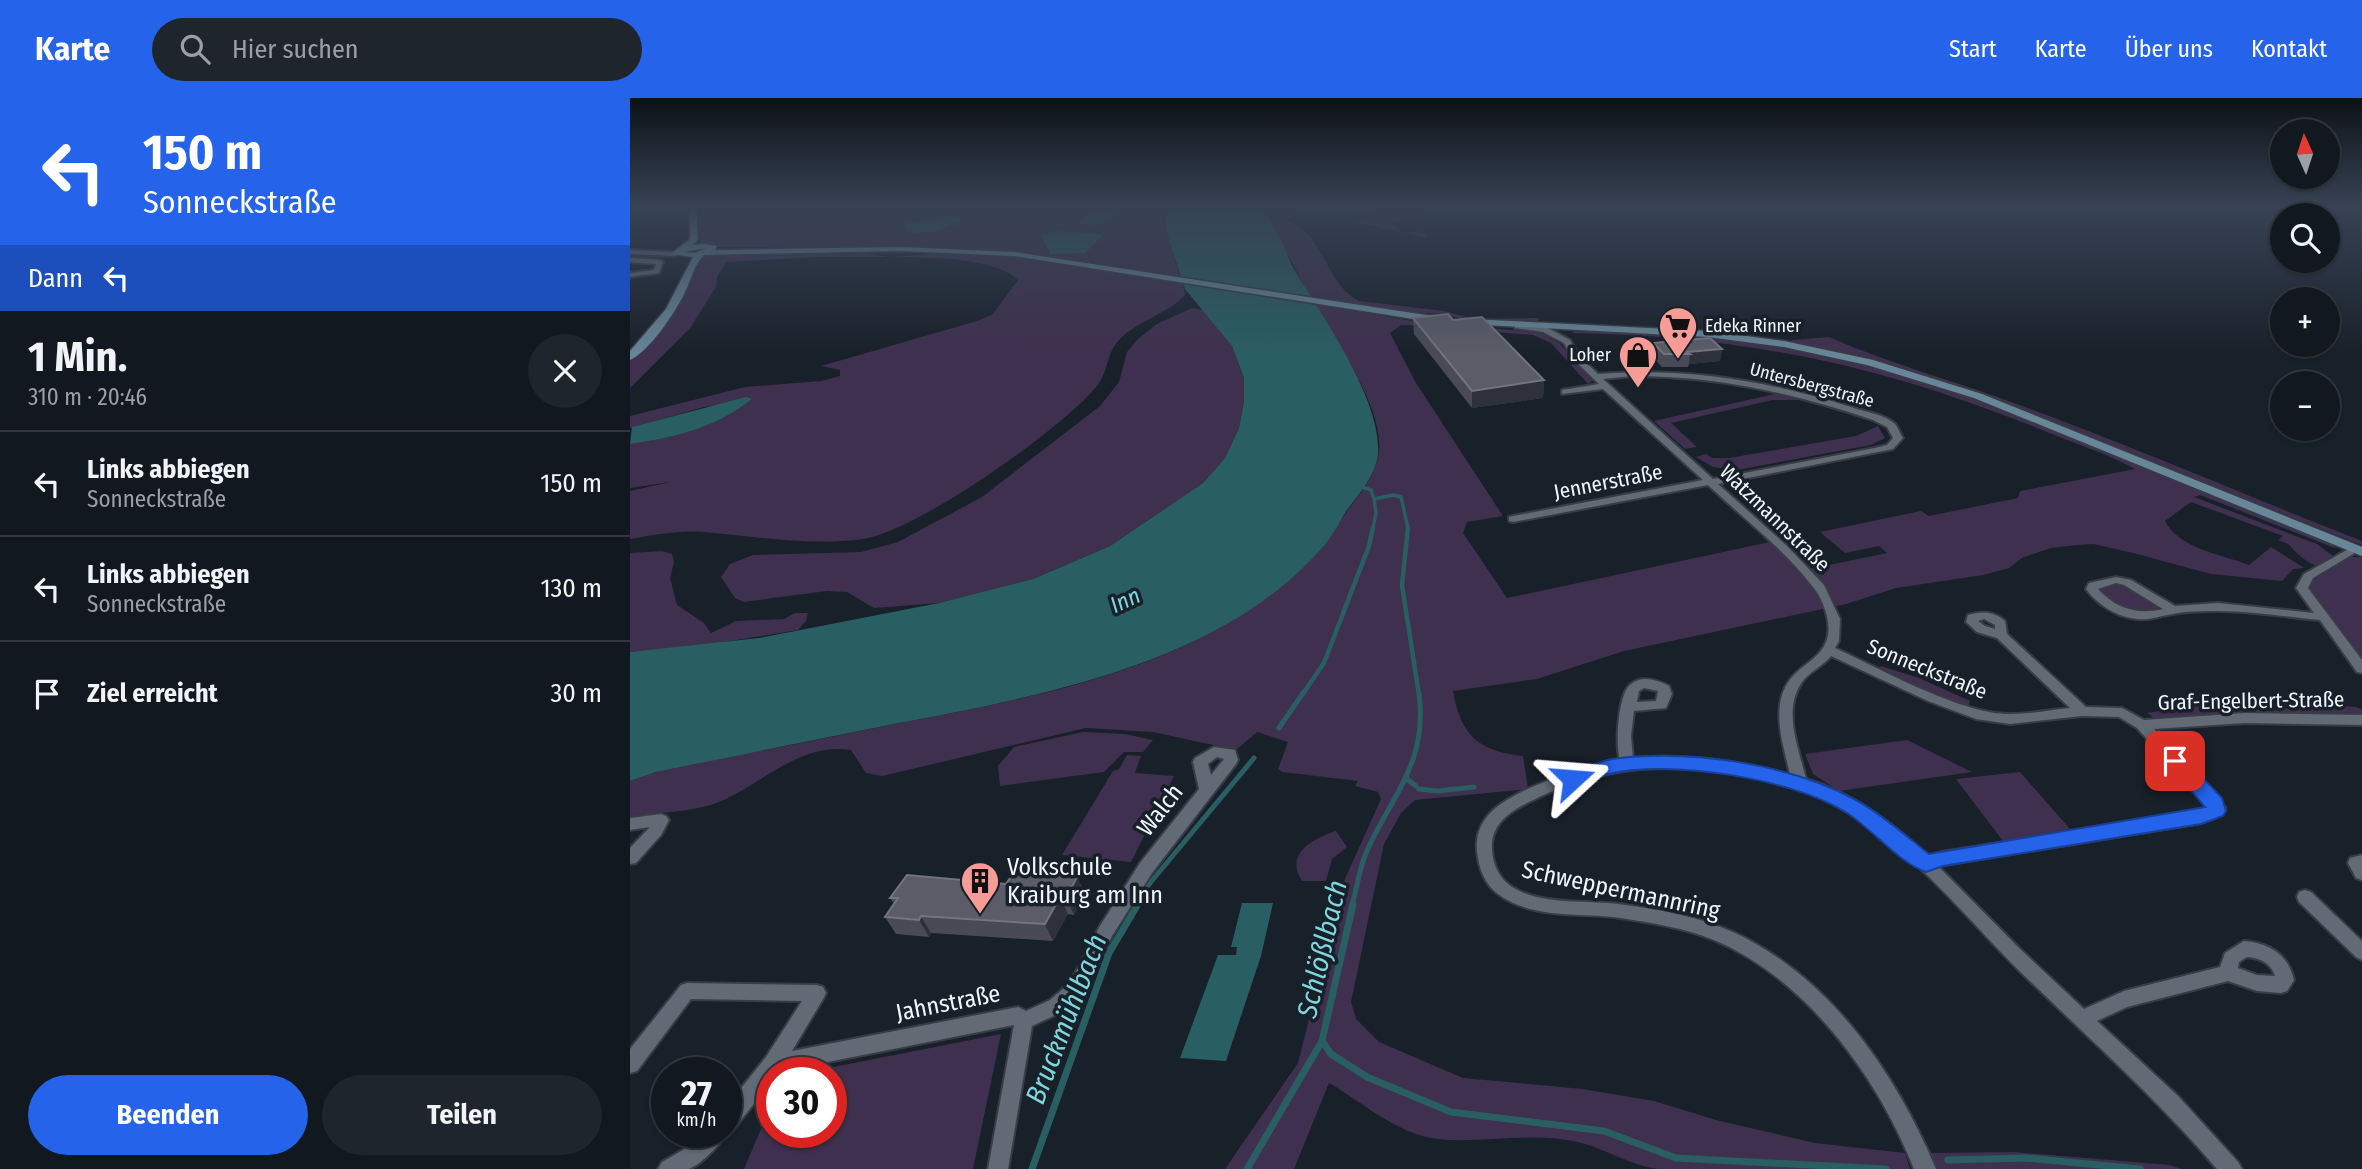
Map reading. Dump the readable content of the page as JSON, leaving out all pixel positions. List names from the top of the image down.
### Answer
{
  "streets": {
    "street": [
      "Untersbergstraße",
      "Jennerstraße",
      "Watzmannstraße",
      "Sonneckstraße",
      "Graf-Engelbert-Straße",
      "Walch",
      "Schweppermannring",
      "Jahnstraße"
    ]
  },
  "crossings": [
    ["Untersbergstraße", "Jennerstraße"],
    ["Untersbergstraße", "Watzmannstraße"],
    ["Jennerstraße", "Watzmannstraße"],
    ["Watzmannstraße", "Sonneckstraße"],
    ["Sonneckstraße", "Graf-Engelbert-Straße"],
    ["Sonneckstraße", "Schweppermannring"],
    ["Walch", "Jahnstraße"]
  ],
  "water": ["Inn", "Schlößlbach", "Bruckmühlbach"],
  "places": {
    "supermarket": ["Edeka Rinner"],
    "shop": ["Loher"],
    "building": ["Volkschule Kraiburg am Inn"]
  },
  "north": "top",
  "page": {
    "header": "Karte",
    "search": "Hier suchen",
    "nav": [
      "Start",
      "Karte",
      "Über uns",
      "Kontakt"
    ],
    "turn": ["150 m", "Sonneckstraße"],
    "map_buttons": ["+", "−"],
    "then": "Dann",
    "heading": ["1 Min.", "310 m · 20:46"],
    "list": [
      {
        "name": "Links abbiegen",
        "note": "Sonneckstraße",
        "value": "150 m"
      },
      {
        "name": "Links abbiegen",
        "note": "Sonneckstraße",
        "value": "130 m"
      },
      {
        "name": "Ziel erreicht",
        "value": "30 m"
      }
    ],
    "speed": "27 km/h",
    "limit": "30",
    "buttons": ["Beenden", "Teilen"]
  }
}
